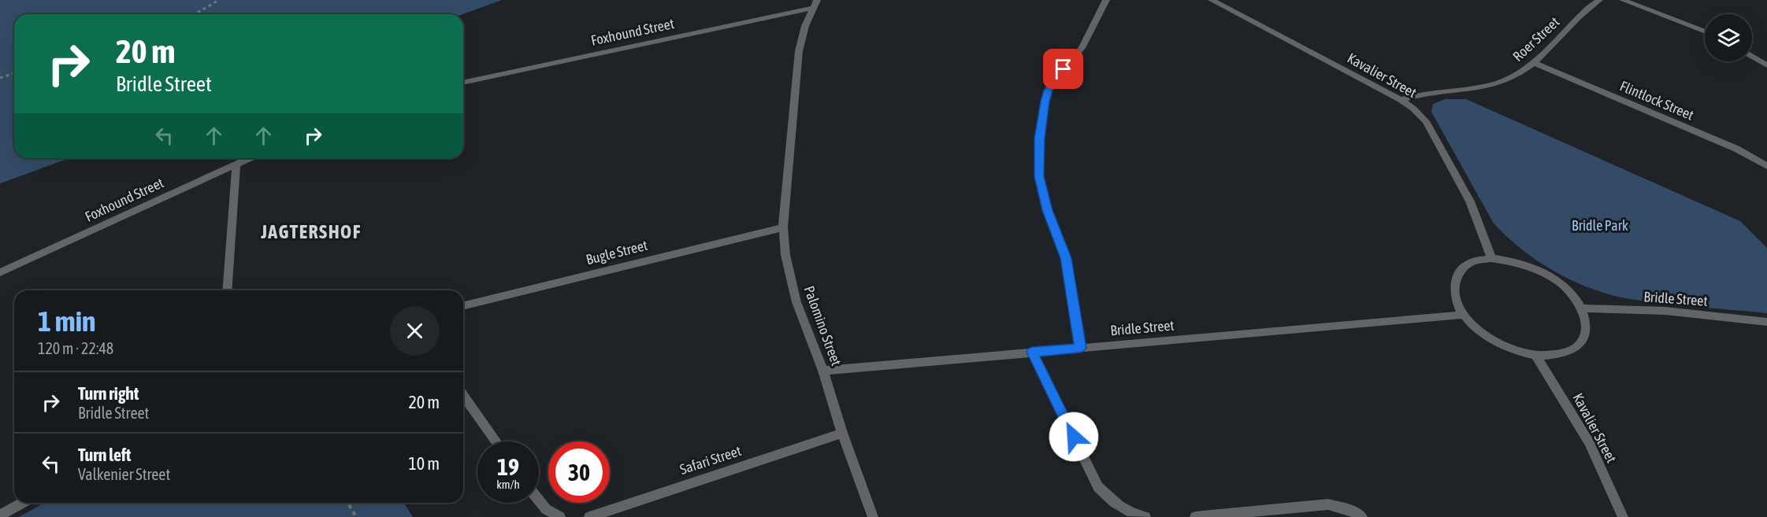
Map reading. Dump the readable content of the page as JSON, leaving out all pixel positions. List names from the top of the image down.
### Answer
{
  "streets": {
    "street": [
      "Foxhound Street",
      "Roer Street",
      "Kavalier Street",
      "Flintlock Street",
      "Bugle Street",
      "Bridle Street",
      "Palomino Street",
      "Safari Street"
    ]
  },
  "crossings": [
    ["Foxhound Street", "Palomino Street"],
    ["Roer Street", "Kavalier Street"],
    ["Roer Street", "Flintlock Street"],
    ["Kavalier Street", "Bridle Street"],
    ["Bugle Street", "Palomino Street"],
    ["Bridle Street", "Palomino Street"],
    ["Palomino Street", "Safari Street"]
  ],
  "districts": ["JAGTERSHOF"],
  "parks": ["Bridle Park"],
  "page": {
    "turn": ["20 m", "Bridle Street"],
    "heading": ["1 min", "120 m · 22:48"],
    "list": [
      {
        "name": "Turn right",
        "note": "Bridle Street",
        "value": "20 m"
      },
      {
        "name": "Turn left",
        "note": "Valkenier Street",
        "value": "10 m"
      }
    ],
    "speed": "19 km/h",
    "limit": "30"
  }
}
